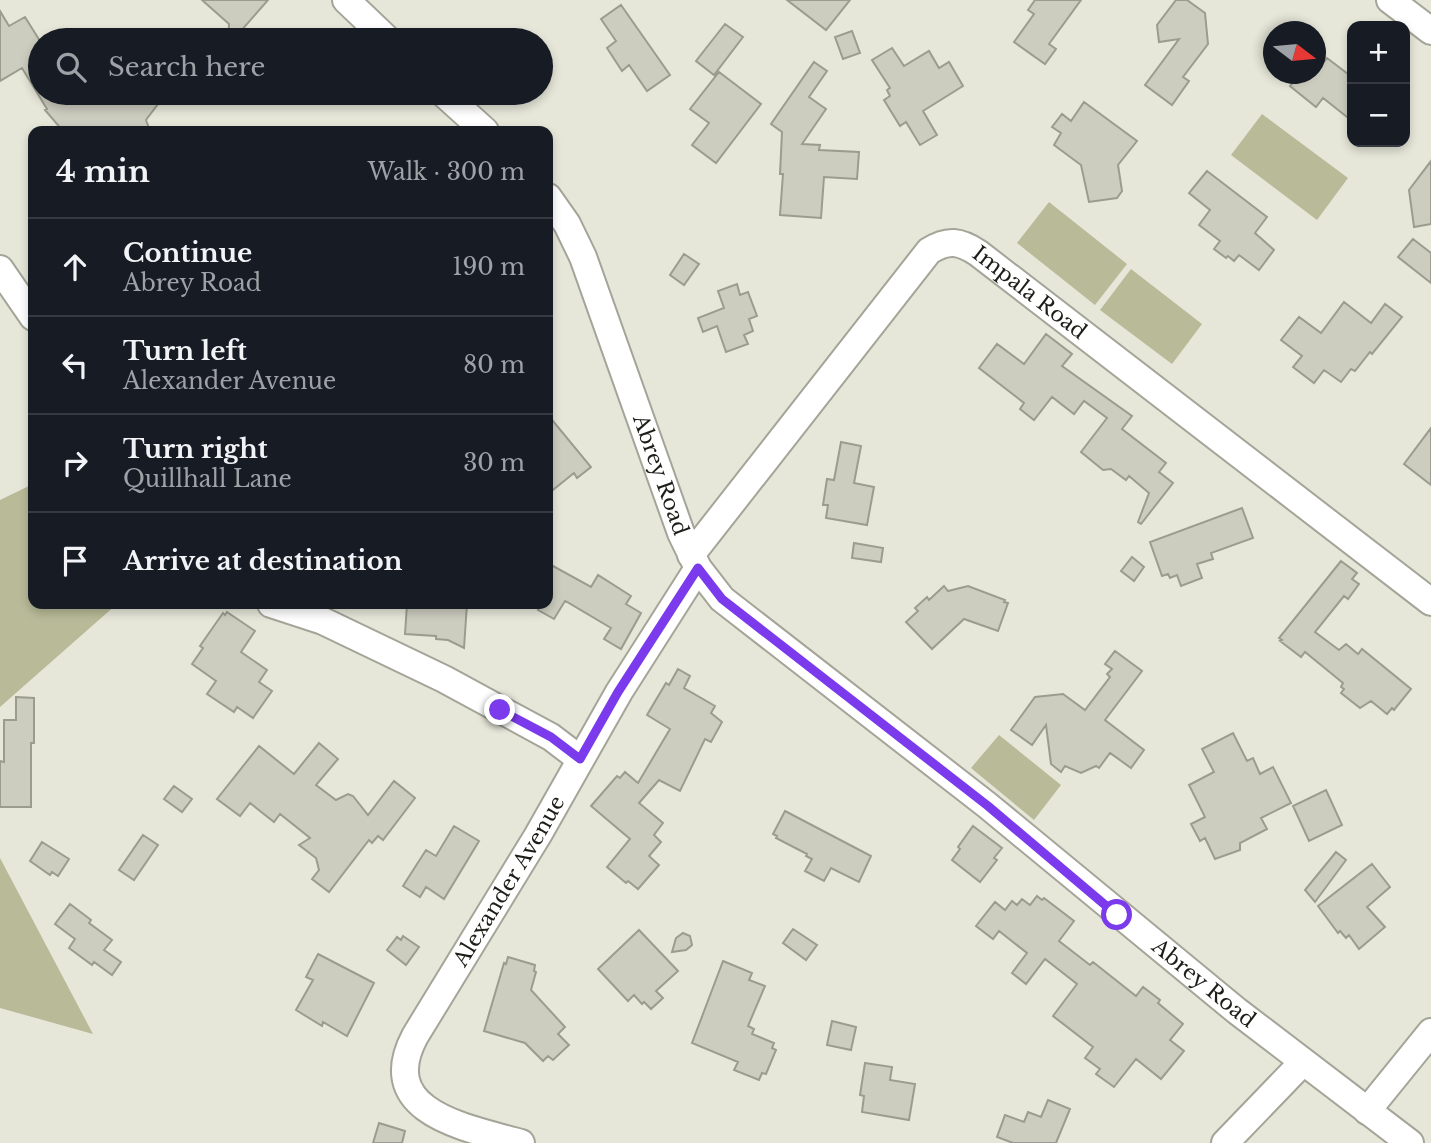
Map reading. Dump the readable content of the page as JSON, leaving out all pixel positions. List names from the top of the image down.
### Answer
{
  "streets": {
    "street": ["Impala Road", "Abrey Road", "Alexander Avenue"]
  },
  "crossings": [
    ["Impala Road", "Abrey Road"],
    ["Impala Road", "Alexander Avenue"],
    ["Abrey Road", "Alexander Avenue"]
  ],
  "north": "right",
  "page": {
    "map_buttons": ["+", "−"],
    "search": "Search here",
    "heading": ["4 min", "Walk · 300 m"],
    "list": [
      ["Continue", "Abrey Road", "190 m"],
      ["Turn left", "Alexander Avenue", "80 m"],
      ["Turn right", "Quillhall Lane", "30 m"],
      "Arrive at destination"
    ]
  }
}
